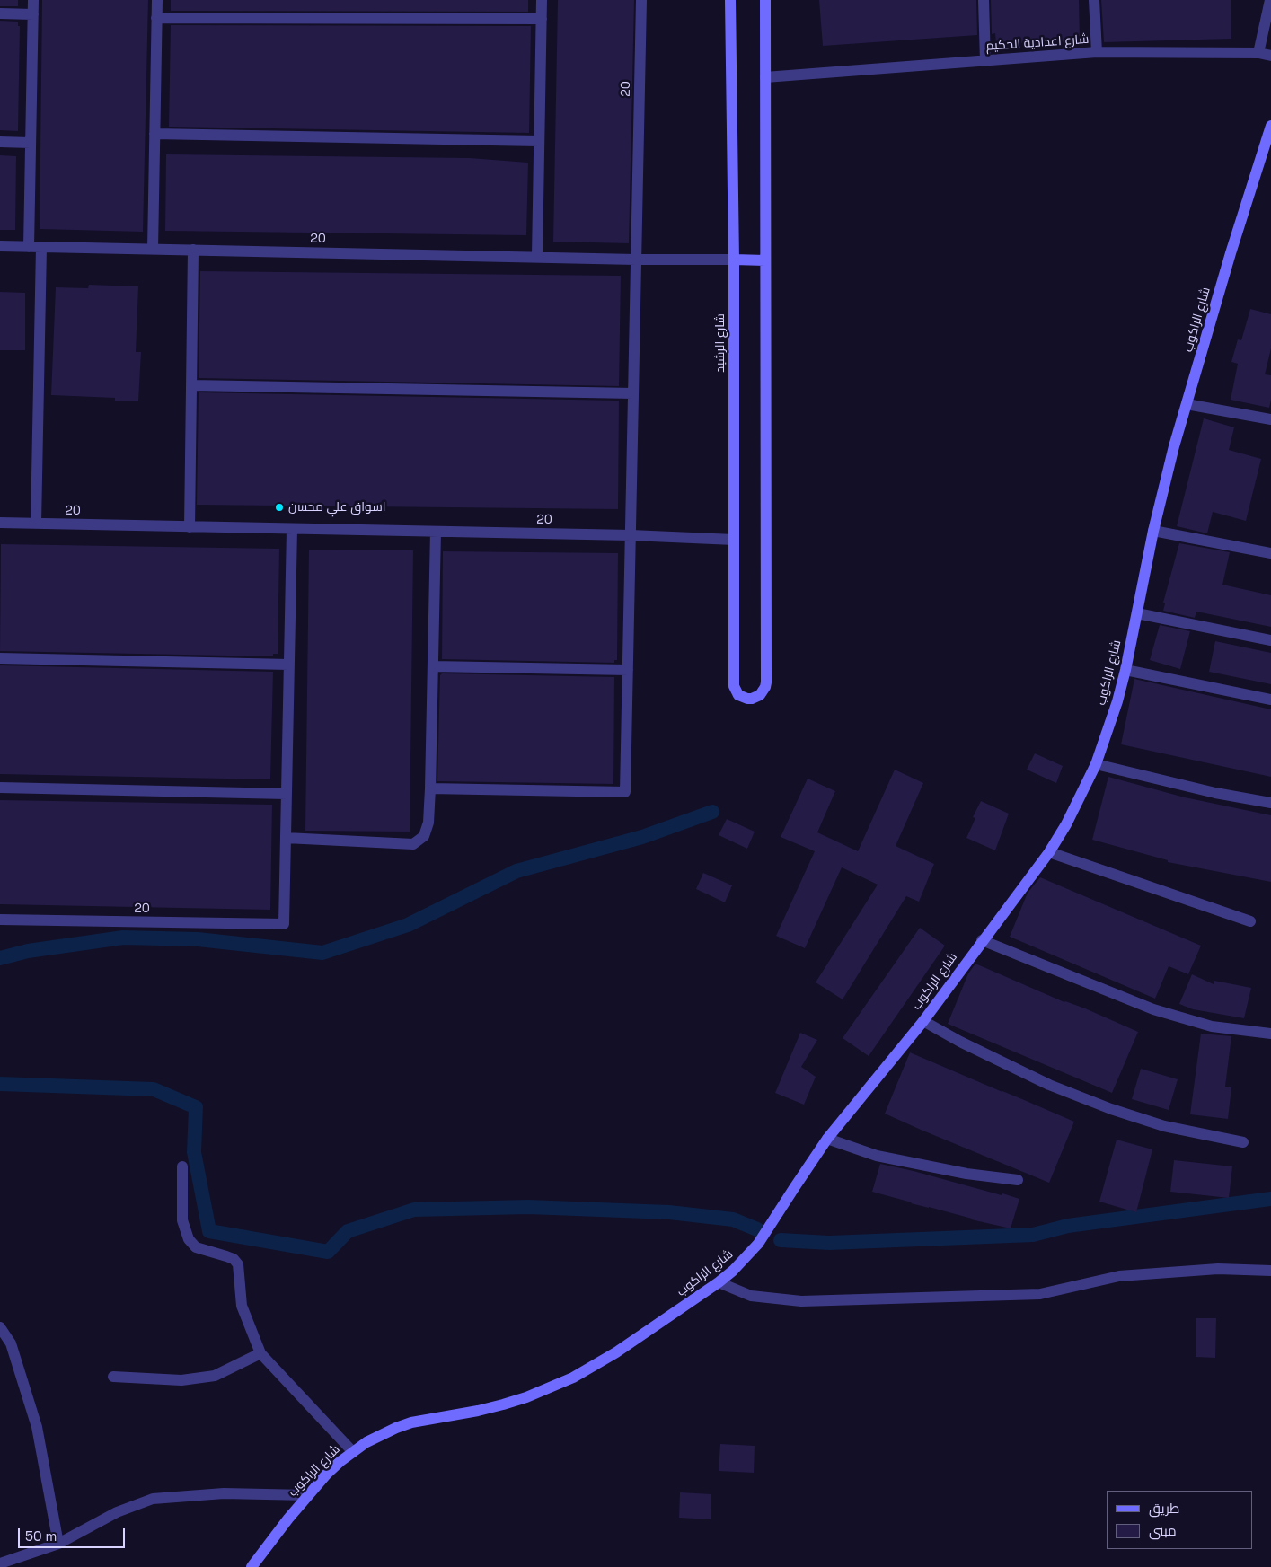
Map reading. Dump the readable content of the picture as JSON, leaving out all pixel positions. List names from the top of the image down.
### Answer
{
  "streets": {
    "street": [
      "شارع اعدادية الحكيم",
      "20",
      "شارع الراكوب",
      "شارع الرشيد"
    ]
  },
  "places": ["اسواق علي محسن"],
  "legend": ["طريق", "مبنى"],
  "scale_bar": "50 m"
}
